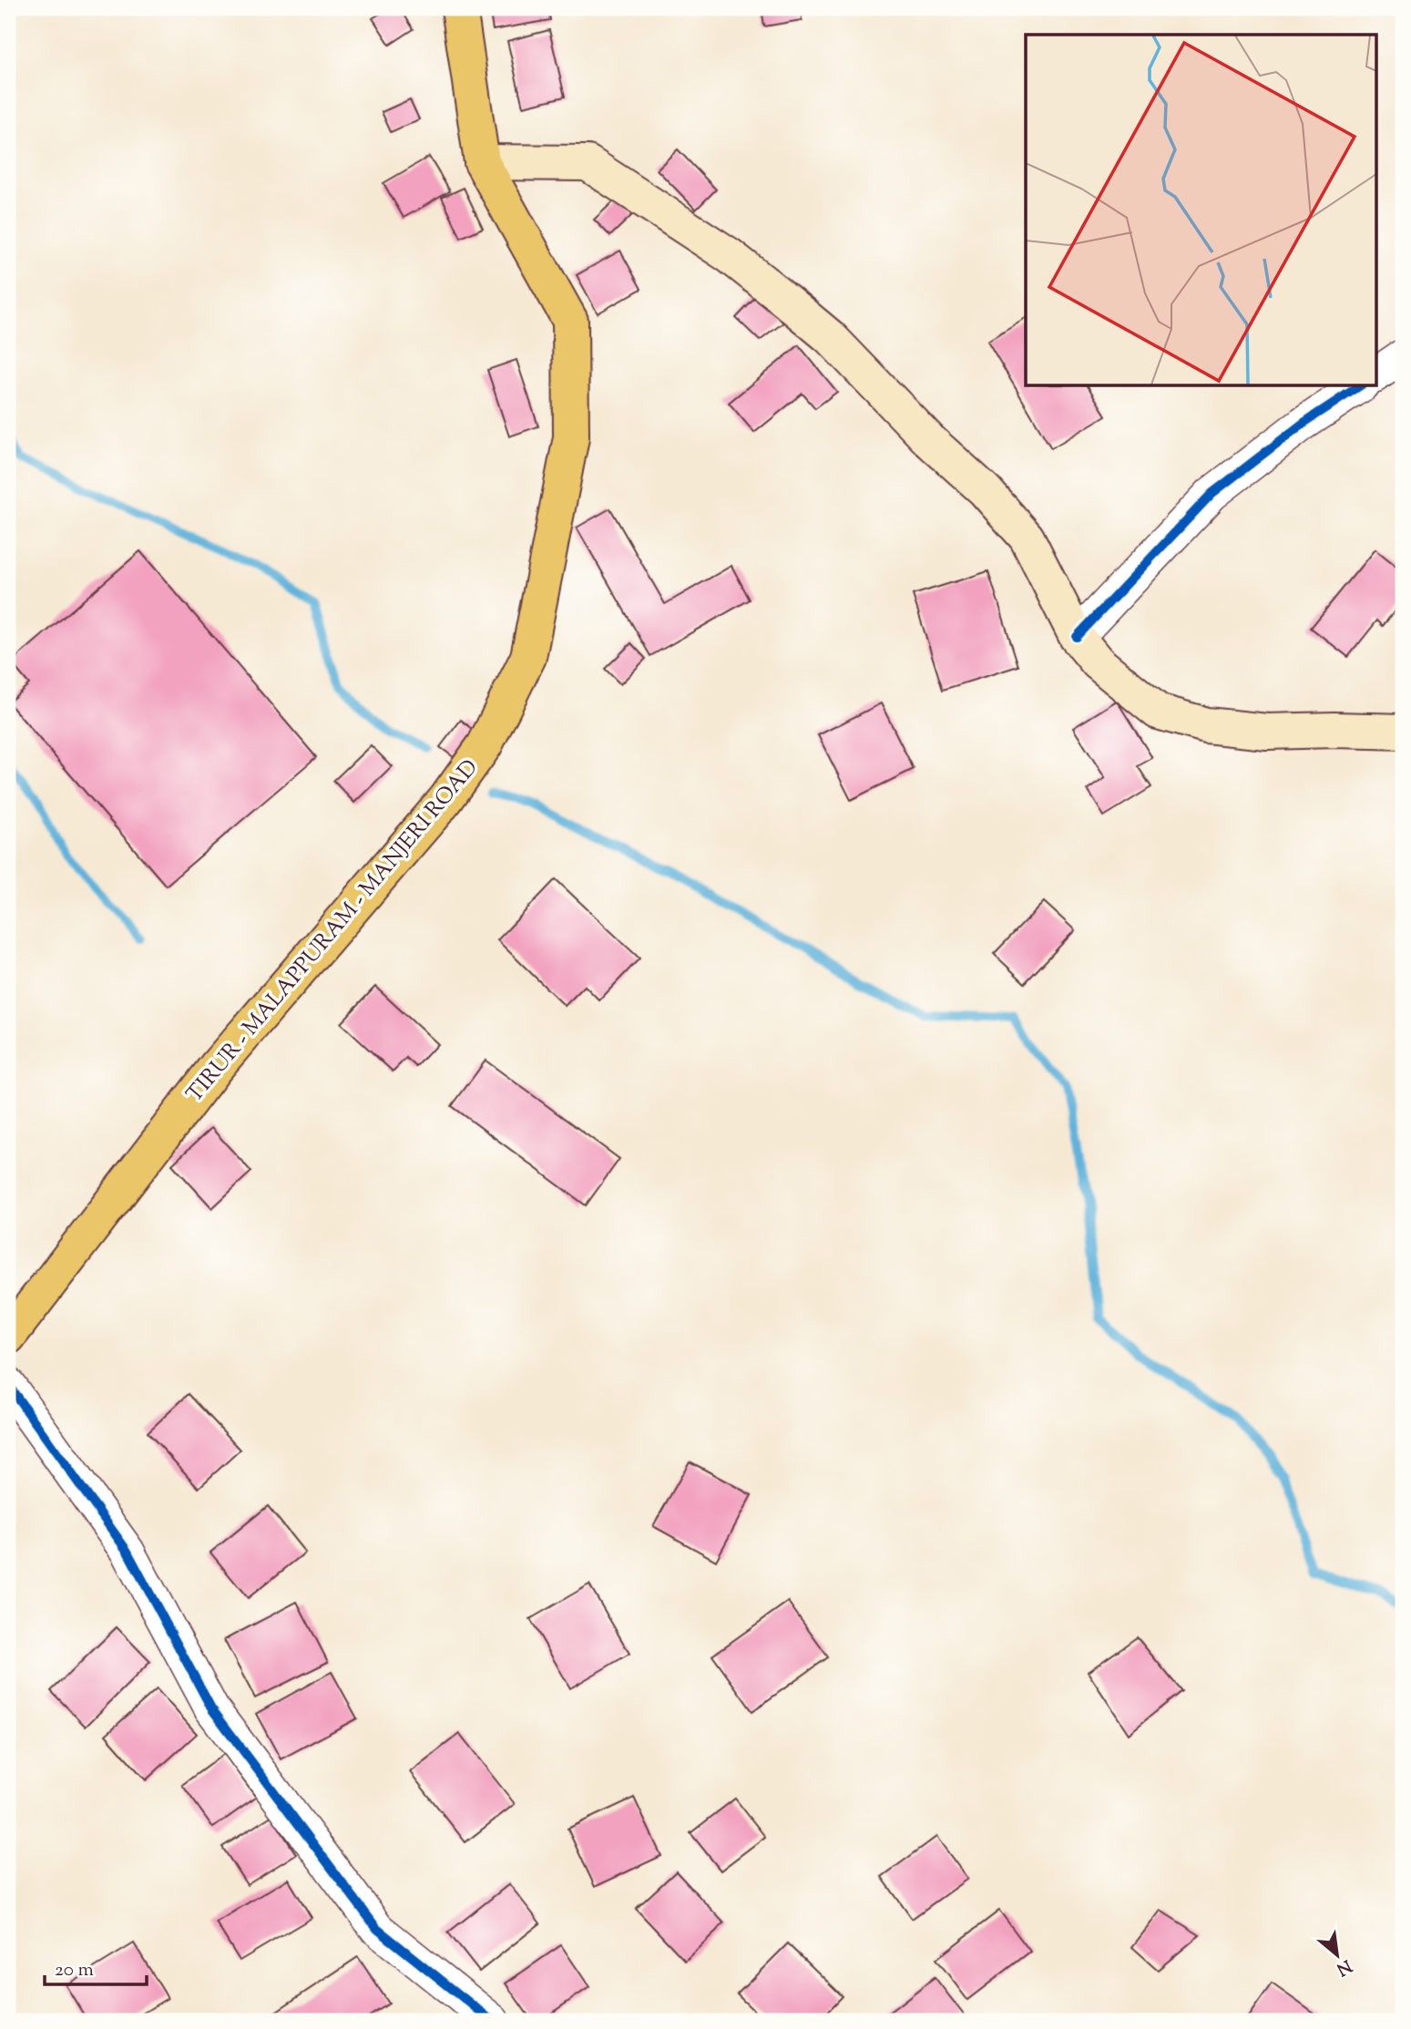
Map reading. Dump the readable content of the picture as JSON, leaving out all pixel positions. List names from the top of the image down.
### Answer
{
  "streets": {
    "main road": ["TIRUR - MALAPPURAM - MANJERI ROAD"]
  },
  "scale_bar": "20 m",
  "north": "bottom right"
}
